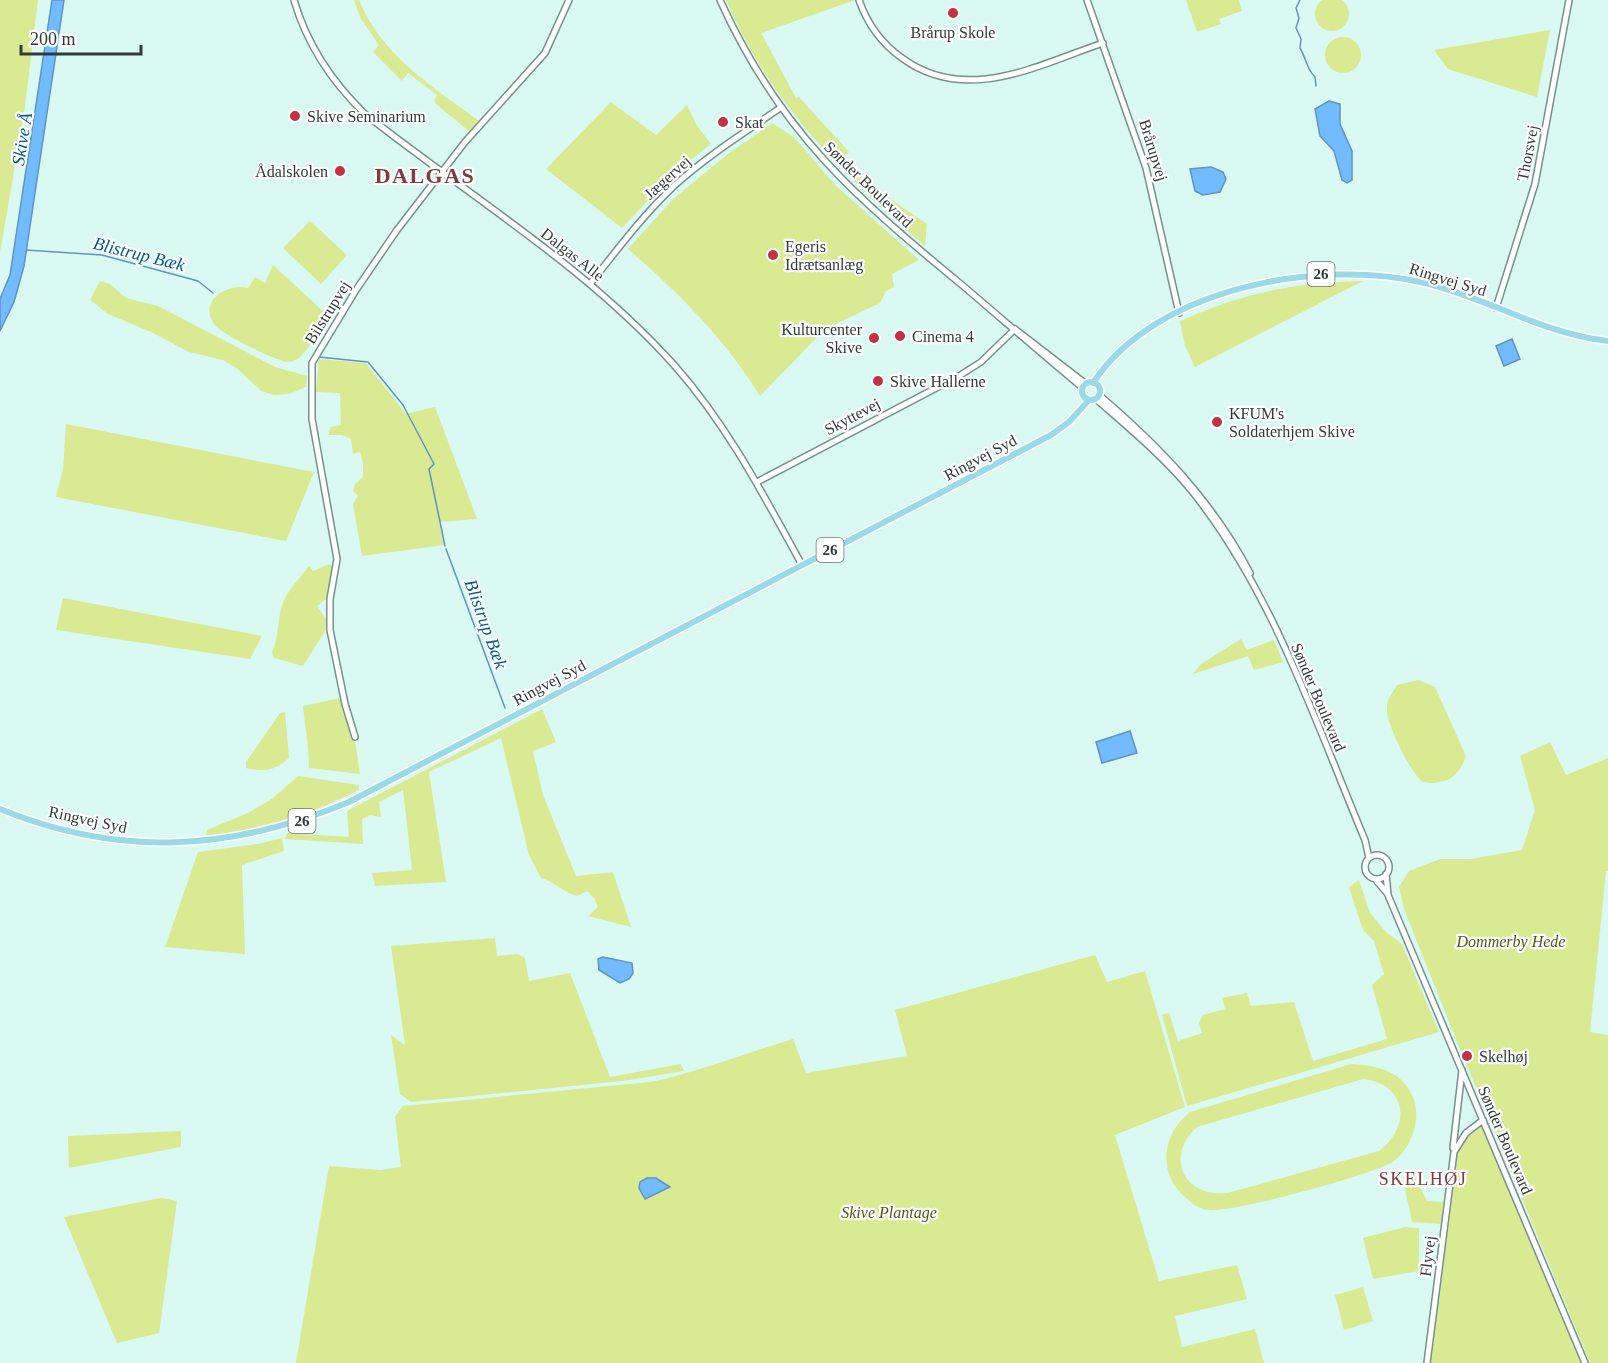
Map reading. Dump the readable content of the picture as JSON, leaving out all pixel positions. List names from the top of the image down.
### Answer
{
  "streets": {
    "main road": ["26", "Ringvej Syd"],
    "street": [
      "Brårupvej",
      "Thorsvej",
      "Jægervej",
      "Sønder Boulevard",
      "Dalgas Alle",
      "Bilstrupvej",
      "Skyttevej",
      "Flyvej"
    ]
  },
  "crossings": [
    ["Brårupvej", "Ringvej Syd"],
    ["Thorsvej", "Ringvej Syd"],
    ["Jægervej", "Sønder Boulevard"],
    ["Jægervej", "Dalgas Alle"],
    ["Sønder Boulevard", "26"],
    ["Sønder Boulevard", "Ringvej Syd"],
    ["Sønder Boulevard", "Skyttevej"],
    ["Sønder Boulevard", "Flyvej"],
    ["Dalgas Alle", "Ringvej Syd"],
    ["Dalgas Alle", "Bilstrupvej"],
    ["Dalgas Alle", "Skyttevej"],
    ["26", "Ringvej Syd"]
  ],
  "districts": ["DALGAS", "SKELHØJ"],
  "water": ["Skive Å", "Blistrup Bæk"],
  "parks": ["Dommerby Hede", "Skive Plantage"],
  "places": [
    "Brårup Skole",
    "Skive Seminarium",
    "Skat",
    "Ådalskolen",
    "Egeris Idrætsanlæg",
    "Cinema 4",
    "Kulturcenter Skive",
    "Skive Hallerne",
    "KFUM's Soldaterhjem Skive",
    "Skelhøj"
  ],
  "scale_bar": "200 m"
}
